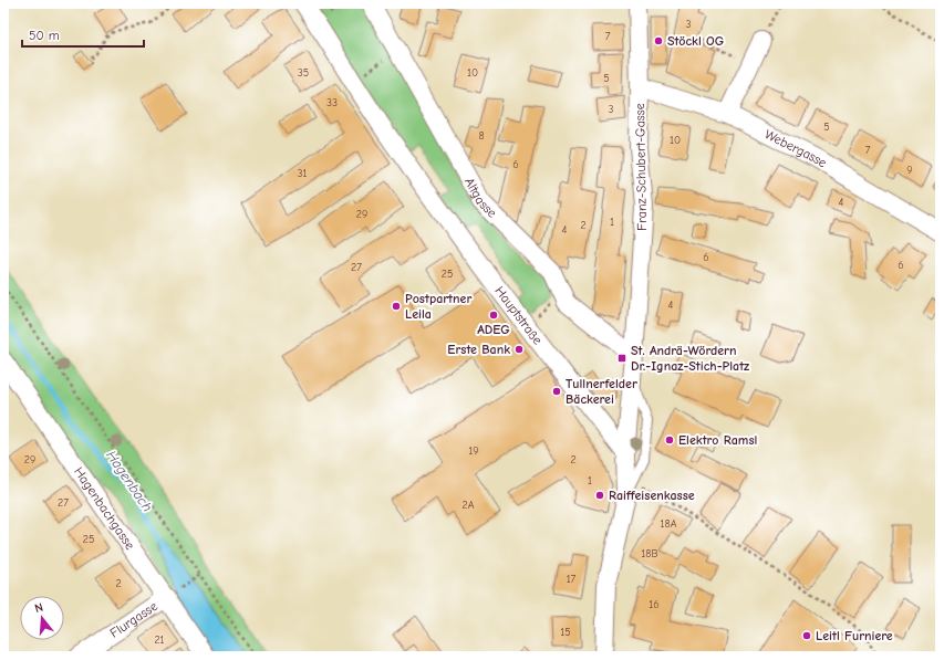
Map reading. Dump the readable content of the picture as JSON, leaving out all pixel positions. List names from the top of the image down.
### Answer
{
  "streets": {
    "street": [
      "Webergasse",
      "Franz-Schubert-Gasse",
      "Altgasse",
      "Hauptstraße",
      "Hagenbachgasse",
      "Flurgasse"
    ]
  },
  "crossings": [
    ["Webergasse", "Franz-Schubert-Gasse"],
    ["Franz-Schubert-Gasse", "Altgasse"],
    ["Franz-Schubert-Gasse", "Hauptstraße"],
    ["Hagenbachgasse", "Flurgasse"]
  ],
  "water": ["Hagenbach"],
  "places": {
    "other": [
      "Stöckl OG",
      "Postpartner Leila",
      "ADEG",
      "Erste Bank",
      "Tullnerfelder Bäckerei",
      "Elektro Ramsl",
      "Raiffeisenkasse",
      "Leitl Furniere"
    ],
    "transit": ["St. Andrä-Wördern Dr.-Ignaz-Stich-Platz"]
  },
  "house_numbers": [
    "3",
    "7",
    "35",
    "10",
    "5",
    "33",
    "3",
    "5",
    "8",
    "10",
    "7",
    "6",
    "9",
    "31",
    "4",
    "29",
    "1",
    "2",
    "4",
    "6",
    "6",
    "27",
    "25",
    "4",
    "19",
    "29",
    "2",
    "1",
    "27",
    "2A",
    "18A",
    "25",
    "18B",
    "17",
    "2",
    "16",
    "15",
    "21"
  ],
  "scale_bar": "50 m",
  "north": "top"
}
